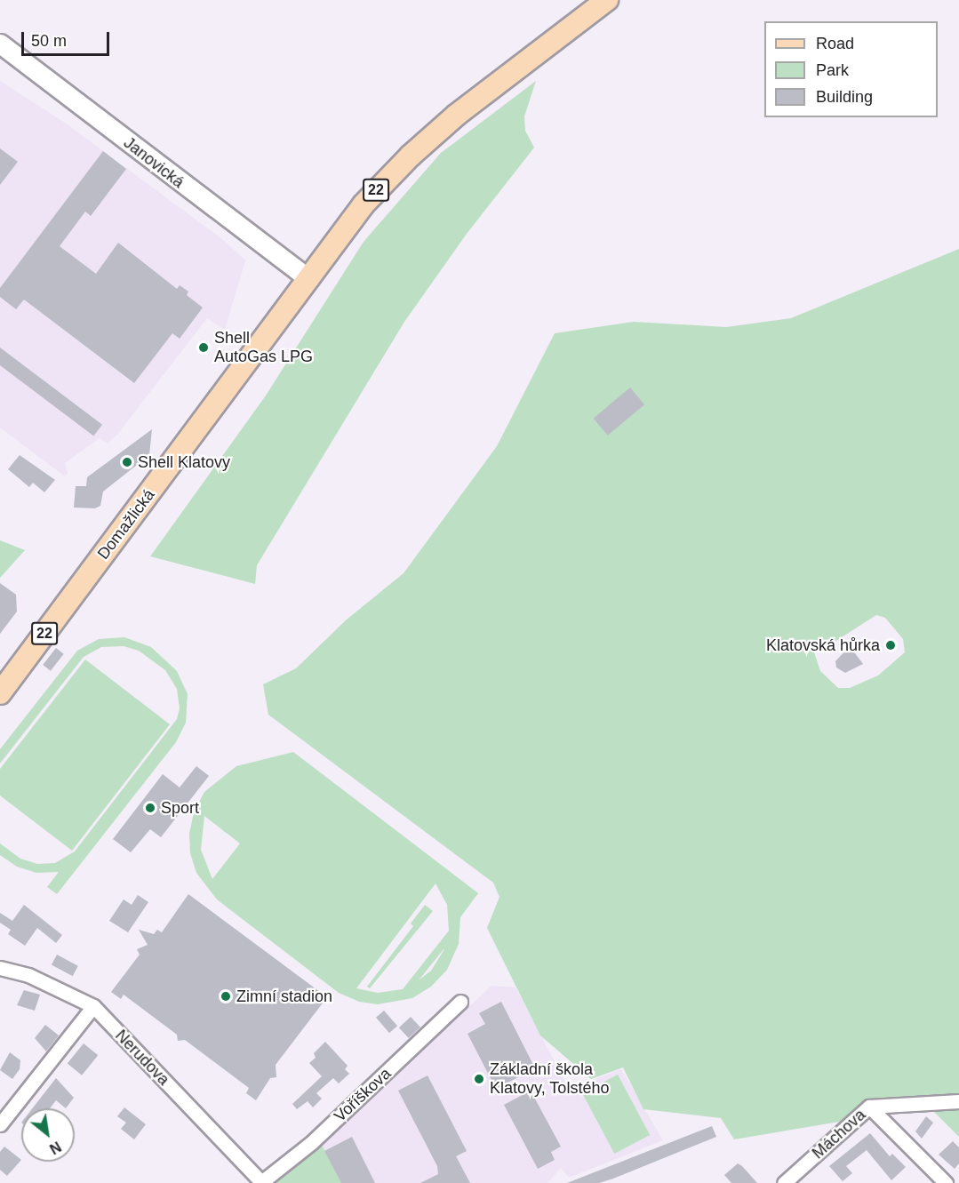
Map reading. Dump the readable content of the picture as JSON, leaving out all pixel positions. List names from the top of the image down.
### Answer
{
  "streets": {
    "main road": ["Janovická", "22", "Domažlická"],
    "street": ["Nerudova", "Voříškova", "Máchova"]
  },
  "crossings": [
    ["Janovická", "22"],
    ["Janovická", "Domažlická"],
    ["22", "Domažlická"],
    ["Nerudova", "Voříškova"]
  ],
  "places": [
    "Shell AutoGas LPG",
    "Shell Klatovy",
    "Klatovská hůrka",
    "Sport",
    "Zimní stadion",
    "Základní škola Klatovy, Tolstého"
  ],
  "legend": ["Road", "Park", "Building"],
  "scale_bar": "50 m",
  "north": "bottom right"
}
